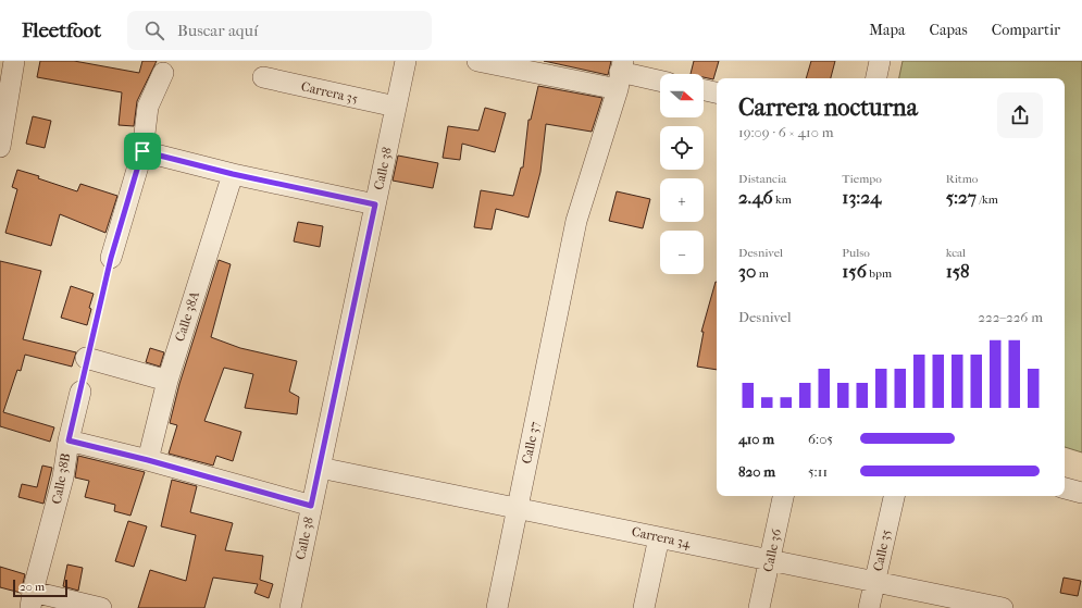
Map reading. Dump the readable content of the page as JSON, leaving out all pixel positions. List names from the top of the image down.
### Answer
{
  "streets": {
    "street": [
      "Carrera 35",
      "Calle 38",
      "Calle 38A",
      "Calle 37",
      "Calle 38B",
      "Carrera 34",
      "Calle 36",
      "Calle 35"
    ]
  },
  "crossings": [
    ["Carrera 35", "Calle 38"],
    ["Calle 38", "Carrera 34"],
    ["Calle 37", "Carrera 34"],
    ["Carrera 34", "Calle 36"],
    ["Carrera 34", "Calle 35"]
  ],
  "scale_bar": "20 m",
  "north": "right",
  "page": {
    "header": "Fleetfoot",
    "search": "Buscar aquí",
    "nav": ["Mapa", "Capas", "Compartir"],
    "map_buttons": ["+", "−"],
    "heading": ["Carrera nocturna", "19:09 · 6 × 410 m"],
    "stats": [
      ["Distancia", "2.46 km"],
      ["Tiempo", "13:24"],
      ["Ritmo", "5:27 /km"],
      ["Desnivel", "30 m"],
      ["Pulso", "156 bpm"],
      ["kcal", "158"]
    ],
    "chart": ["Desnivel", "222–226 m"],
    "list": [
      {
        "name": "410 m",
        "note": "6:05"
      },
      {
        "name": "820 m",
        "note": "5:11"
      }
    ],
    "scale": "20 m"
  }
}
